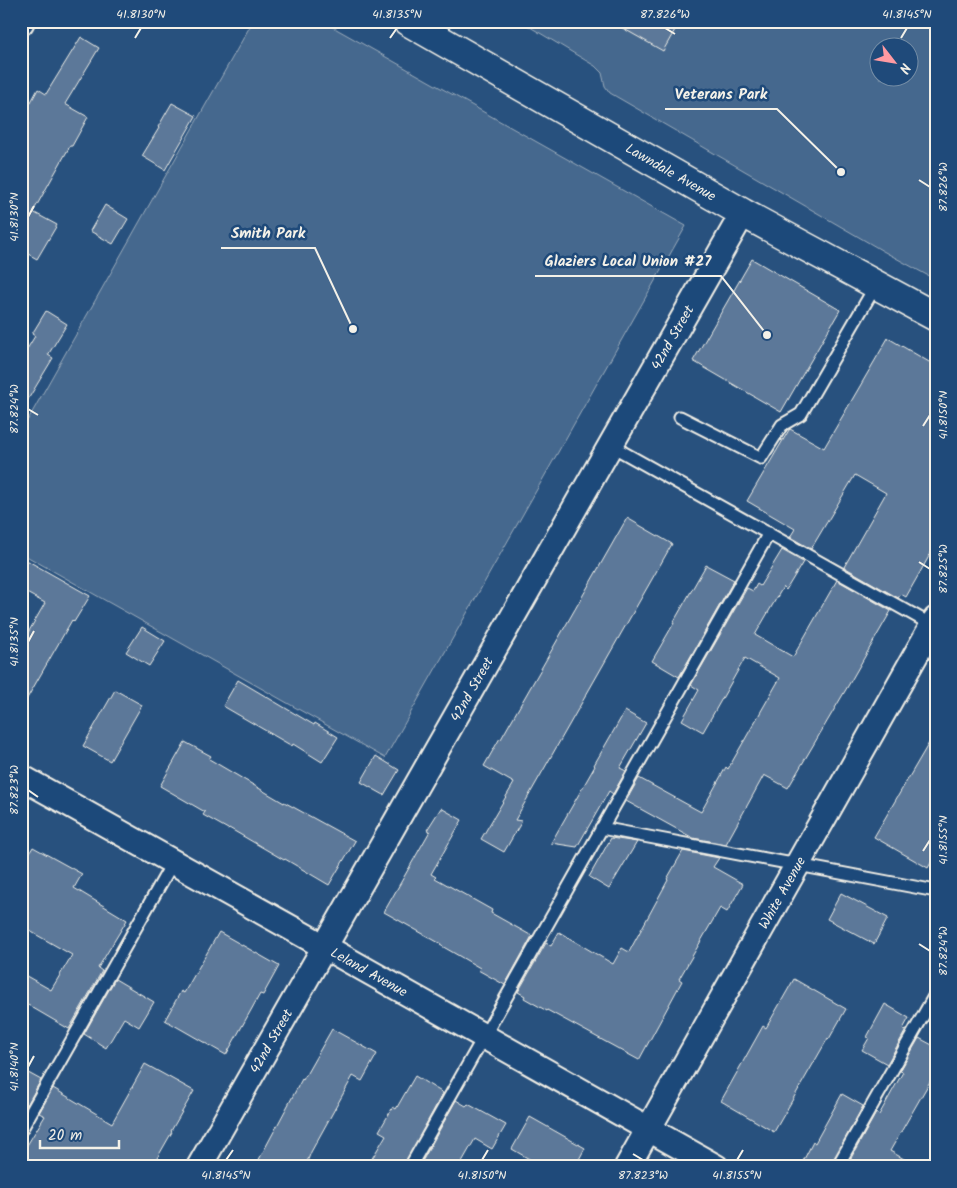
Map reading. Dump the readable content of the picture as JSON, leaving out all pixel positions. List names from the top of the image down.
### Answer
{
  "streets": {
    "street": [
      "Lawndale Avenue",
      "42nd Street",
      "White Avenue",
      "Leland Avenue"
    ]
  },
  "crossings": [
    ["Lawndale Avenue", "42nd Street"],
    ["42nd Street", "Leland Avenue"],
    ["White Avenue", "Leland Avenue"]
  ],
  "places": ["Veterans Park", "Smith Park", "Glaziers Local Union #27"],
  "scale_bar": "20 m",
  "north": "bottom right",
  "coordinates": [
    "41.8130°N",
    "41.8135°N",
    "87.826°W",
    "41.8145°N",
    "87.824°W",
    "41.8150°N",
    "87.825°W",
    "87.823°W",
    "41.8155°N",
    "41.8140°N"
  ]
}
